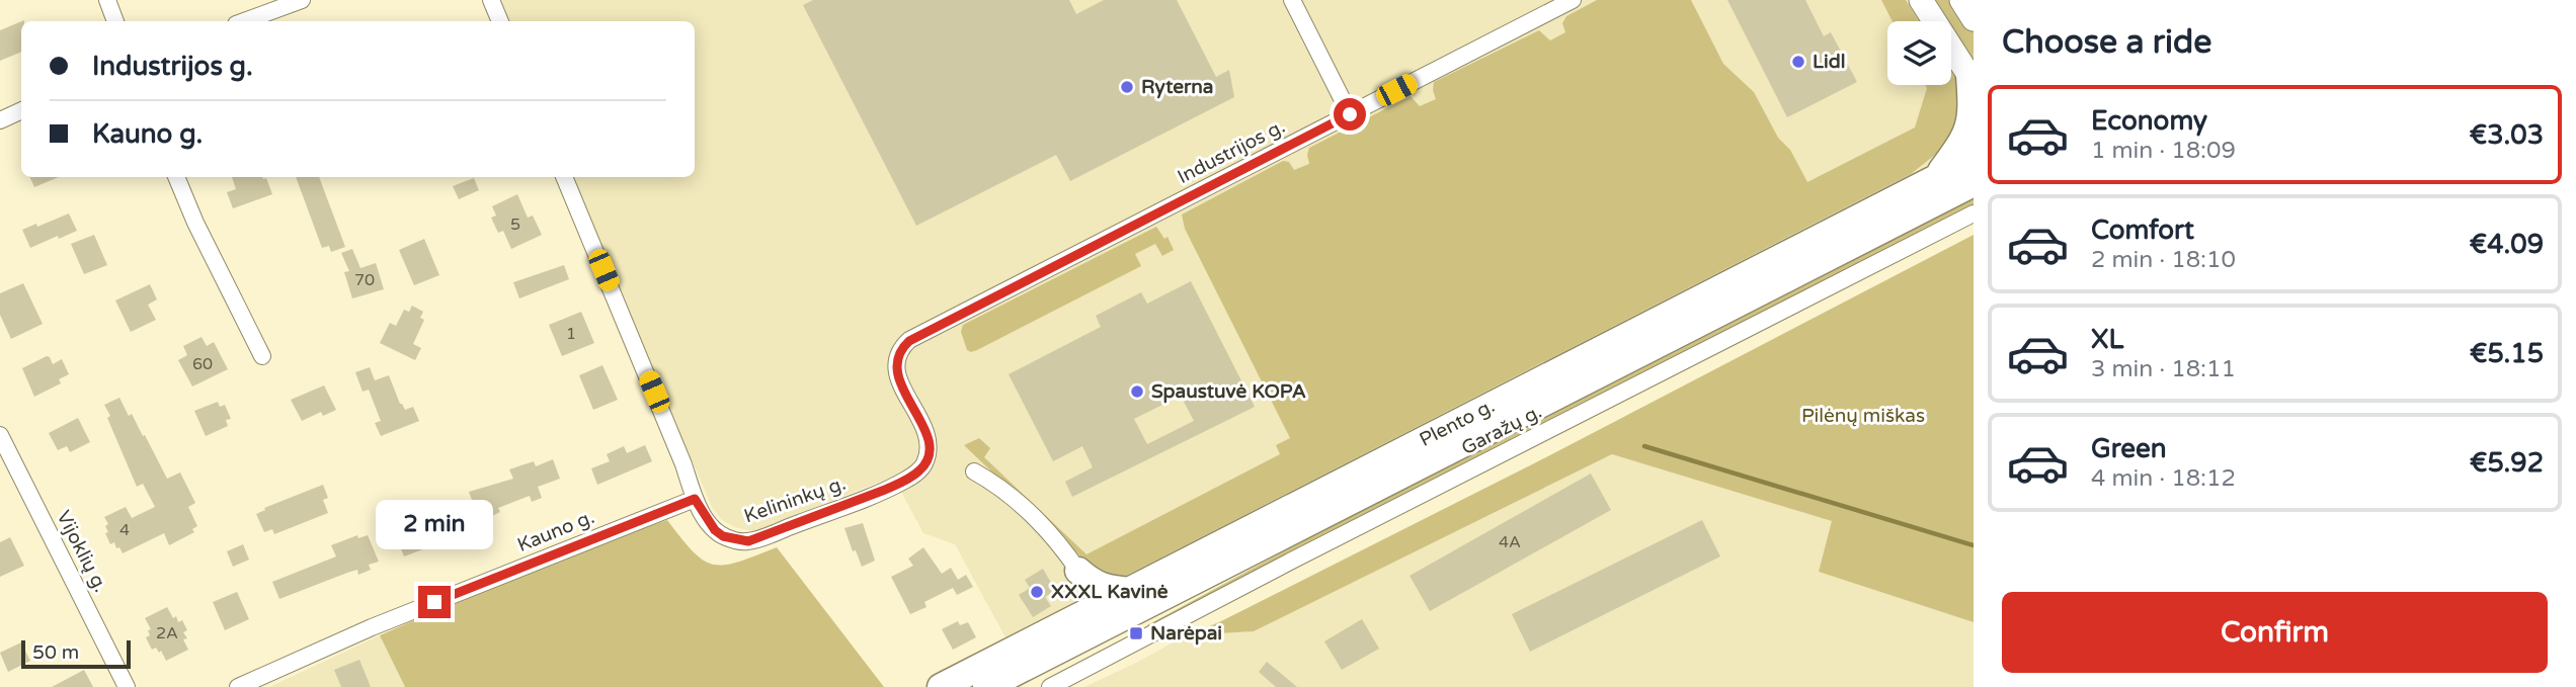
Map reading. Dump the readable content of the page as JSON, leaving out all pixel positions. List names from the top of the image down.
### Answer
{
  "streets": {
    "highway": ["Plento g."],
    "street": [
      "Industrijos g.",
      "Garažų g.",
      "Kelininkų g.",
      "Kauno g.",
      "Vijoklių g."
    ]
  },
  "crossings": [
    ["Industrijos g.", "Kelininkų g."],
    ["Kelininkų g.", "Kauno g."]
  ],
  "parks": ["Pilėnų miškas"],
  "places": {
    "other": [
      "Lidl",
      "Ryterna",
      "Spaustuvė KOPA",
      "XXXL Kavinė"
    ],
    "transit": ["Narėpai"]
  },
  "house_numbers": [
    "5",
    "70",
    "1",
    "60",
    "4",
    "4A",
    "2A"
  ],
  "scale_bar": "50 m",
  "page": {
    "heading": "Choose a ride",
    "banner": ["Industrijos g.", "Kauno g."],
    "list": [
      {
        "name": "Economy",
        "note": "1 min · 18:09",
        "value": "€3.03"
      },
      {
        "name": "Comfort",
        "note": "2 min · 18:10",
        "value": "€4.09"
      },
      {
        "name": "XL",
        "note": "3 min · 18:11",
        "value": "€5.15"
      },
      {
        "name": "Green",
        "note": "4 min · 18:12",
        "value": "€5.92"
      }
    ],
    "bubble": "2 min",
    "buttons": "Confirm",
    "scale": "50 m"
  }
}
